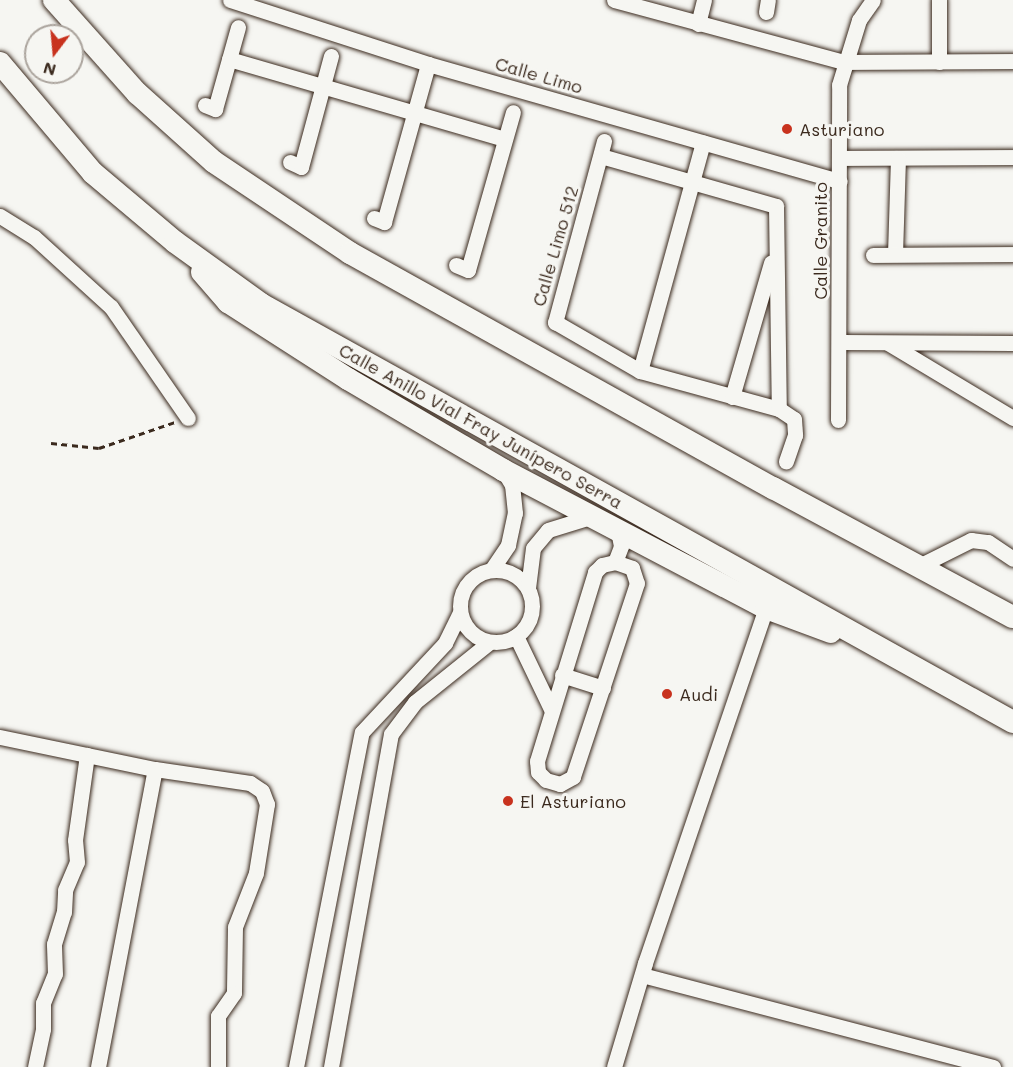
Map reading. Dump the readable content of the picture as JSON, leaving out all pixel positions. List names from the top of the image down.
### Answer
{
  "streets": {
    "highway": ["Calle Anillo Vial Fray Junípero Serra"],
    "street": ["Calle Limo", "Calle Granito", "Calle Limo 512"]
  },
  "crossings": [
    ["Calle Limo", "Calle Granito"]
  ],
  "places": ["Asturiano", "Audi", "El Asturiano"],
  "north": "bottom"
}
